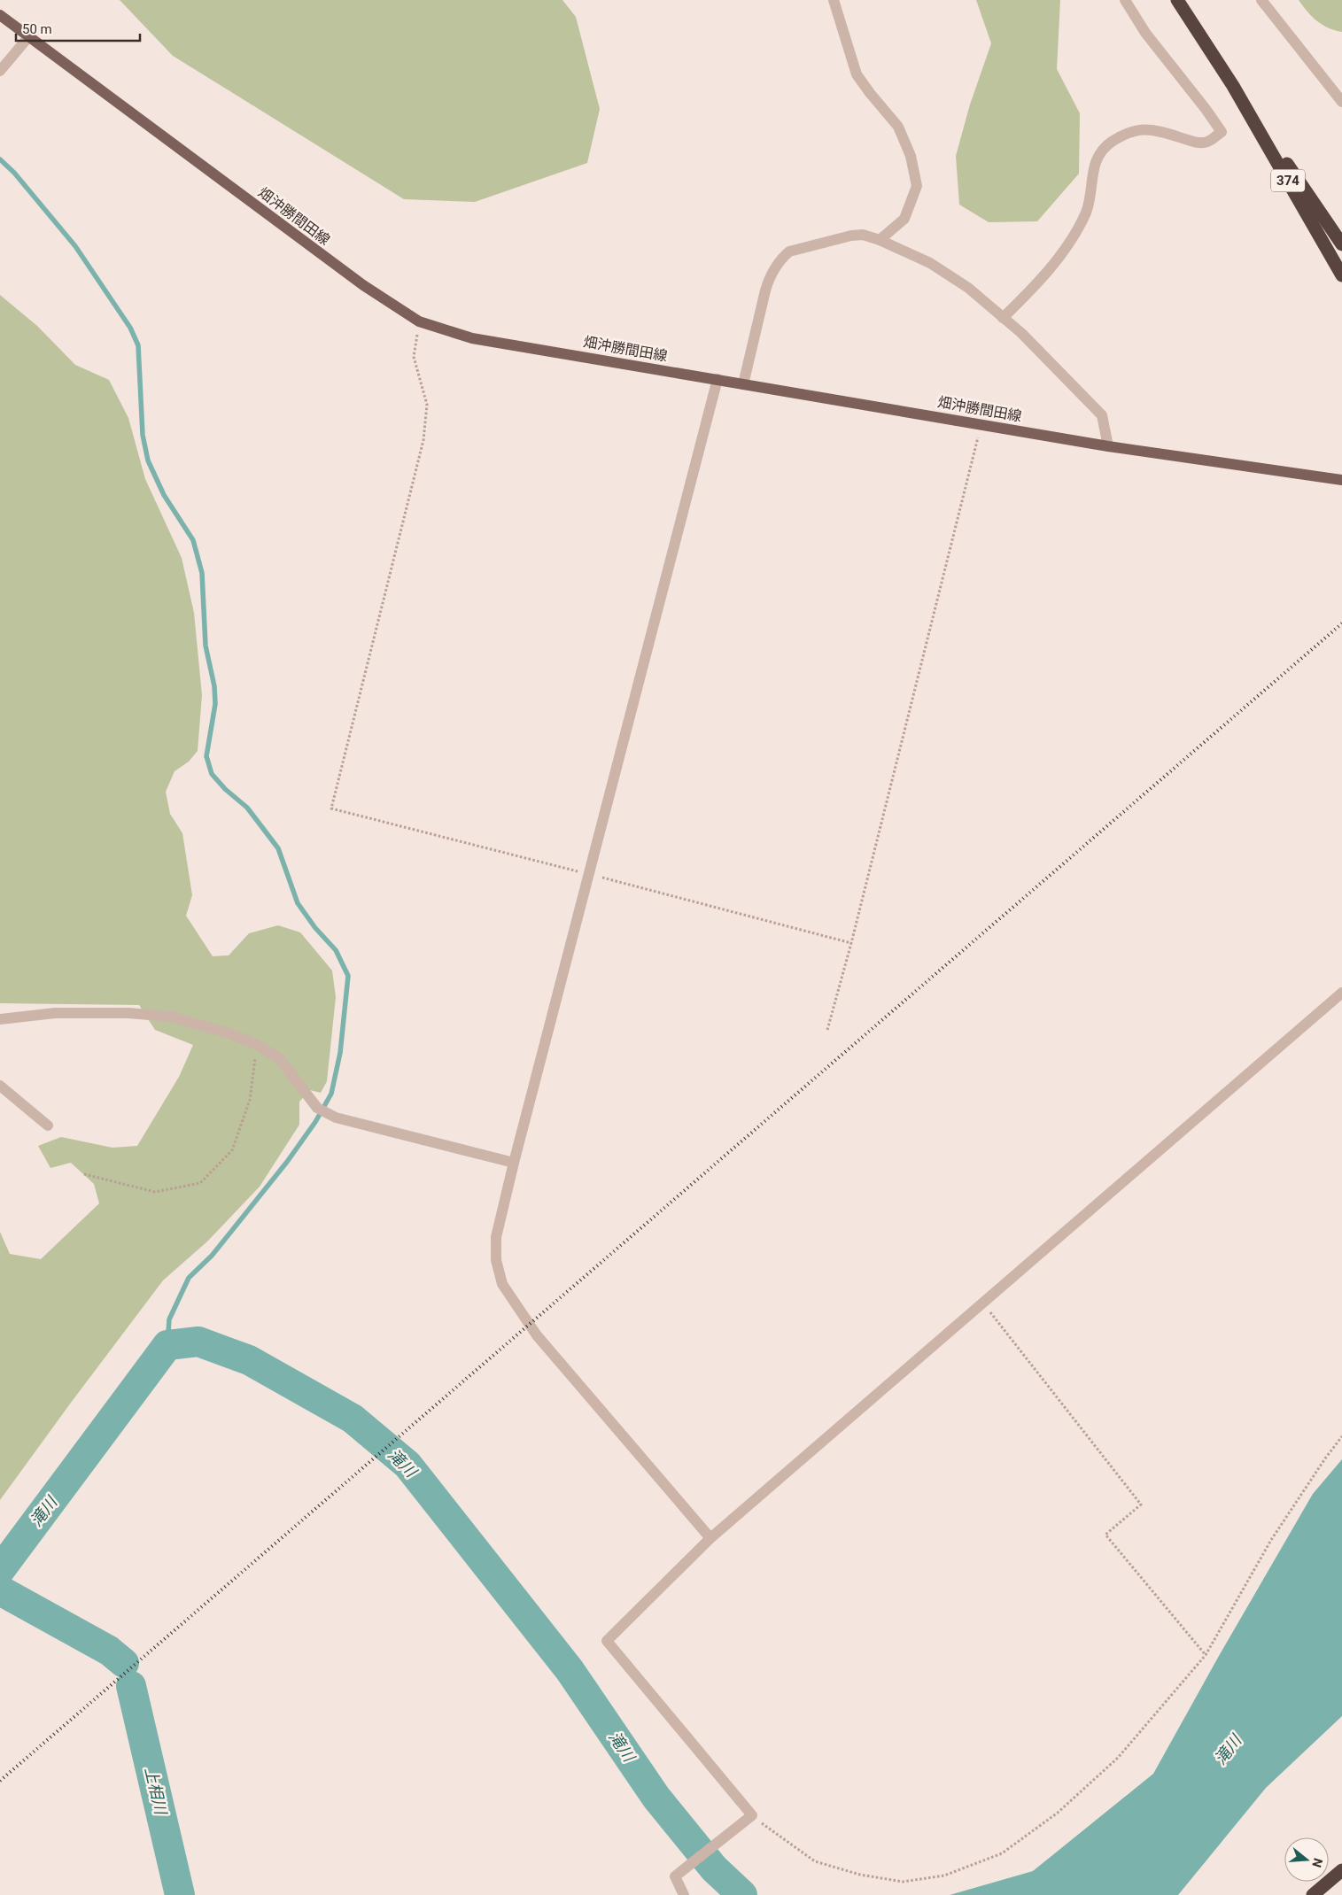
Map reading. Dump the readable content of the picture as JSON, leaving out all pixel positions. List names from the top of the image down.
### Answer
{
  "streets": {
    "highway": ["374"],
    "main road": ["畑沖勝間田線"]
  },
  "water": ["滝川", "上相川"],
  "scale_bar": "50 m",
  "north": "right"
}
